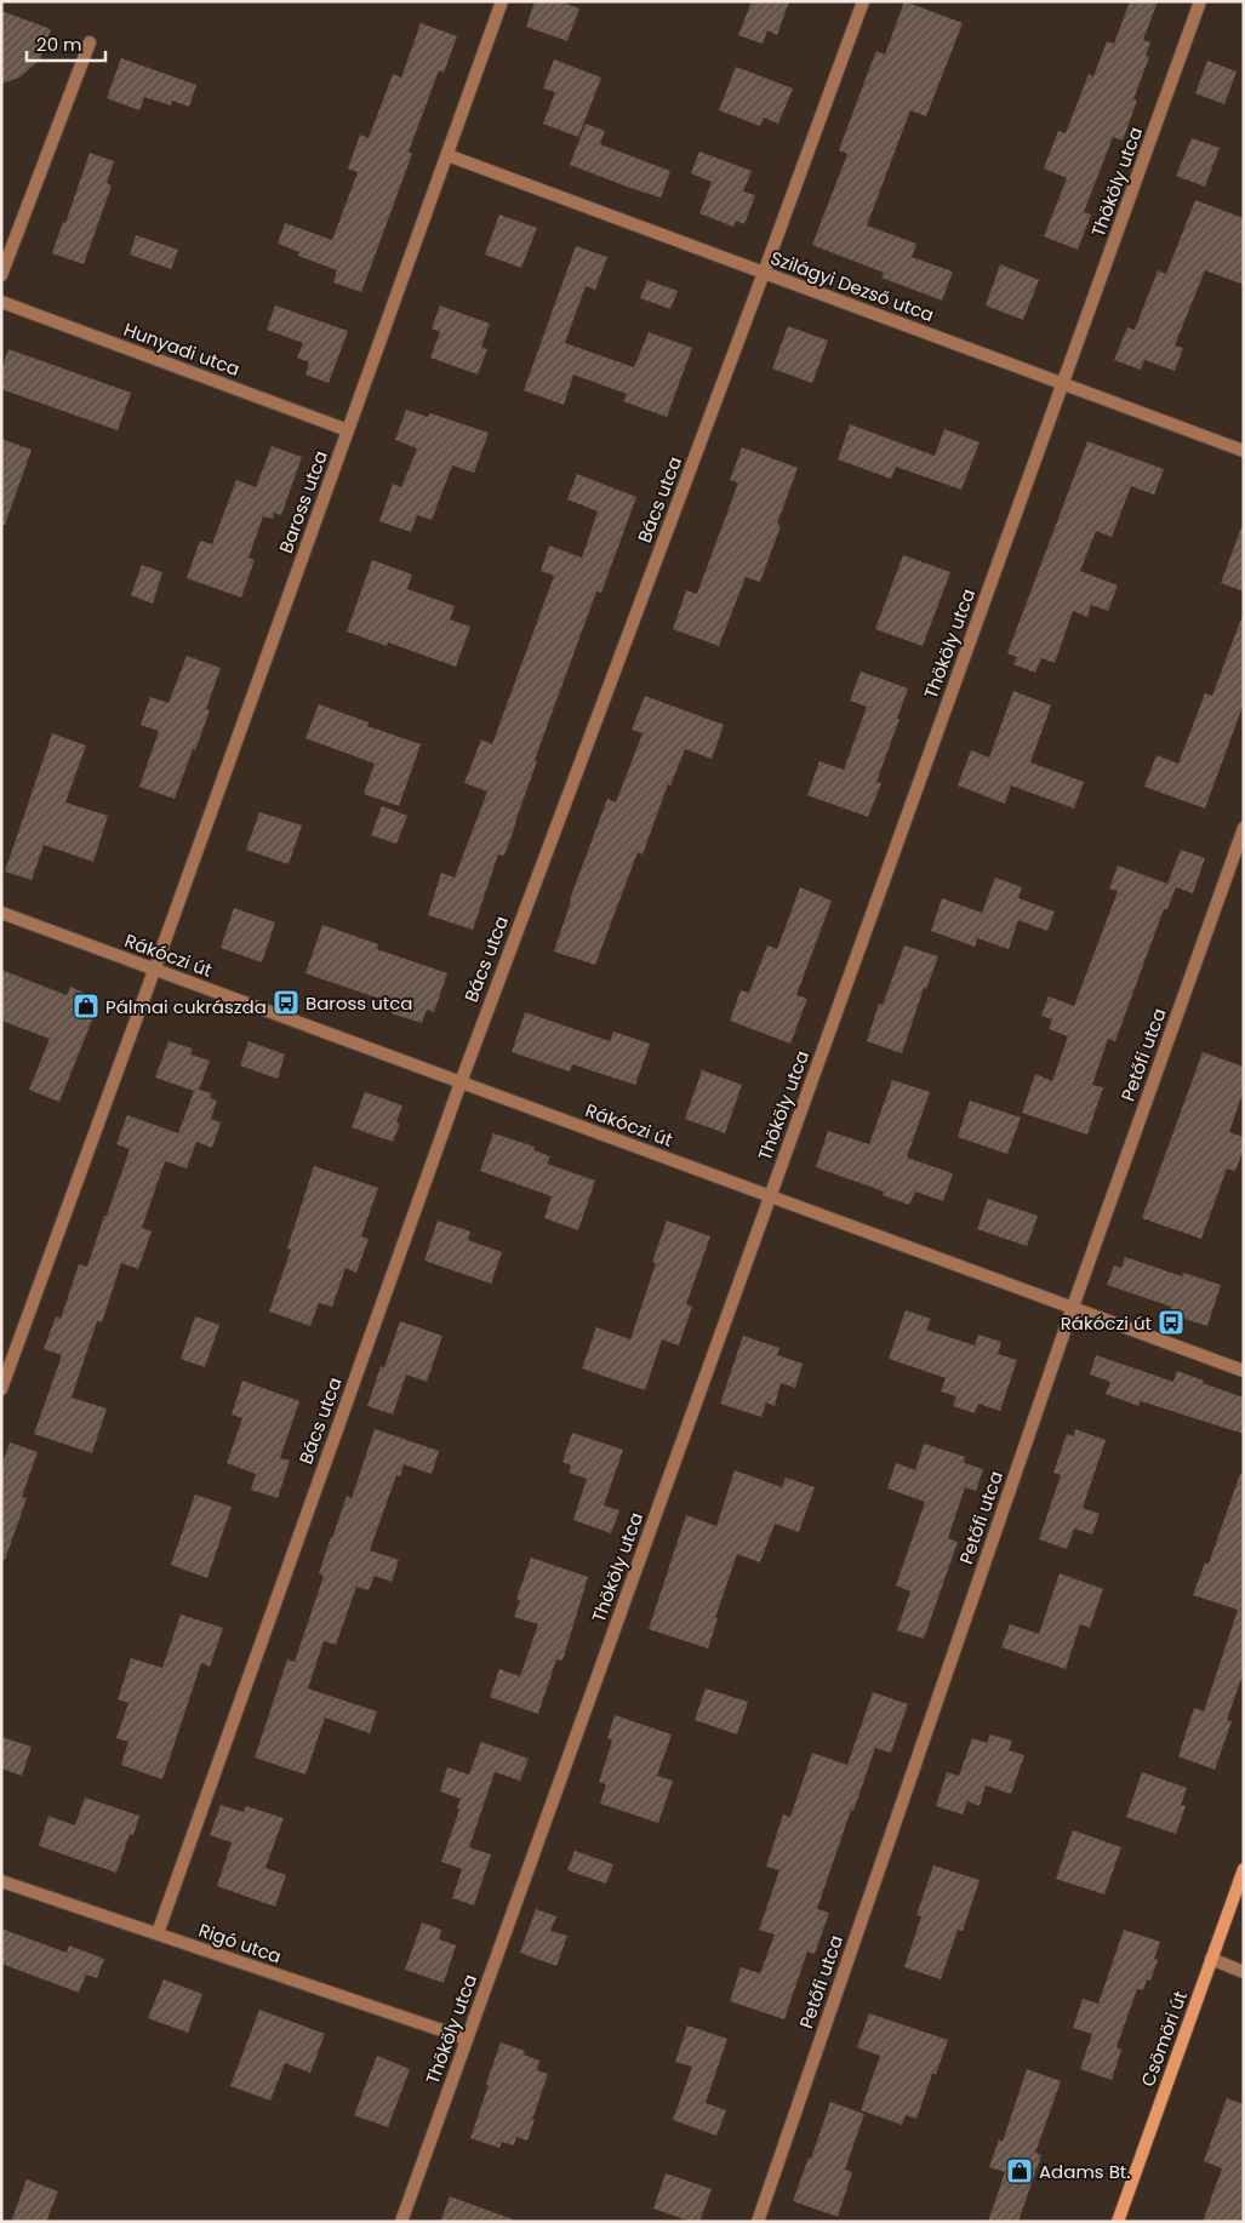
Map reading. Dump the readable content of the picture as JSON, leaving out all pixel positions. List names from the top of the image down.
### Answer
{
  "streets": {
    "main road": ["Csömöri út"],
    "street": [
      "Thököly utca",
      "Szilágyi Dezső utca",
      "Hunyadi utca",
      "Bács utca",
      "Baross utca",
      "Rákóczi út",
      "Petőfi utca",
      "Rigó utca"
    ]
  },
  "crossings": [
    ["Thököly utca", "Szilágyi Dezső utca"],
    ["Thököly utca", "Rákóczi út"],
    ["Thököly utca", "Rigó utca"],
    ["Szilágyi Dezső utca", "Bács utca"],
    ["Szilágyi Dezső utca", "Baross utca"],
    ["Hunyadi utca", "Baross utca"],
    ["Bács utca", "Rákóczi út"],
    ["Bács utca", "Rigó utca"],
    ["Baross utca", "Rákóczi út"],
    ["Rákóczi út", "Petőfi utca"]
  ],
  "places": {
    "bus stop": ["Baross utca", "Rákóczi út"],
    "shop": ["Pálmai cukrászda", "Adams Bt."]
  },
  "scale_bar": "20 m"
}
